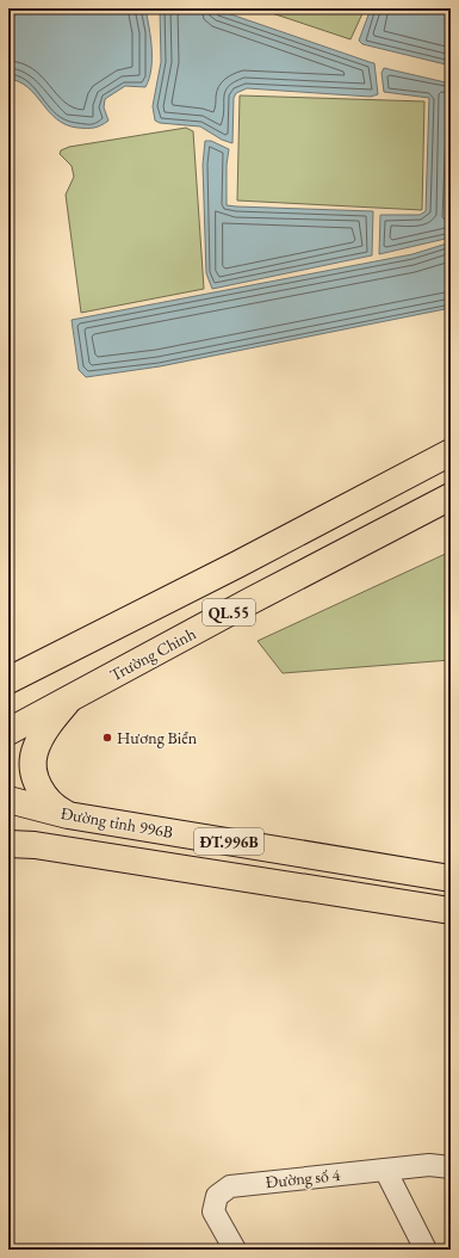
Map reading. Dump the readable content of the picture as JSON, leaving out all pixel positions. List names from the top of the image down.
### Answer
{
  "streets": {
    "main road": [
      "QL.55",
      "Trường Chinh",
      "Đường tỉnh 996B",
      "ĐT.996B"
    ],
    "street": ["Đường số 4"]
  },
  "places": ["Hương Biển"]
}
